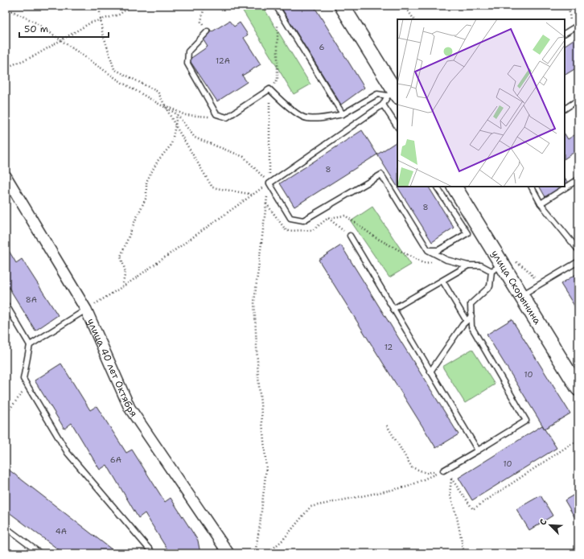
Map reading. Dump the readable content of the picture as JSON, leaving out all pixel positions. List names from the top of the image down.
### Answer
{
  "streets": {
    "street": ["улица Скорынина", "улица 40 лет Октября"]
  },
  "house_numbers": [
    "6",
    "12А",
    "8",
    "8",
    "8А",
    "12",
    "10",
    "6А",
    "10",
    "4А"
  ],
  "scale_bar": "50 m",
  "north": "top left"
}
